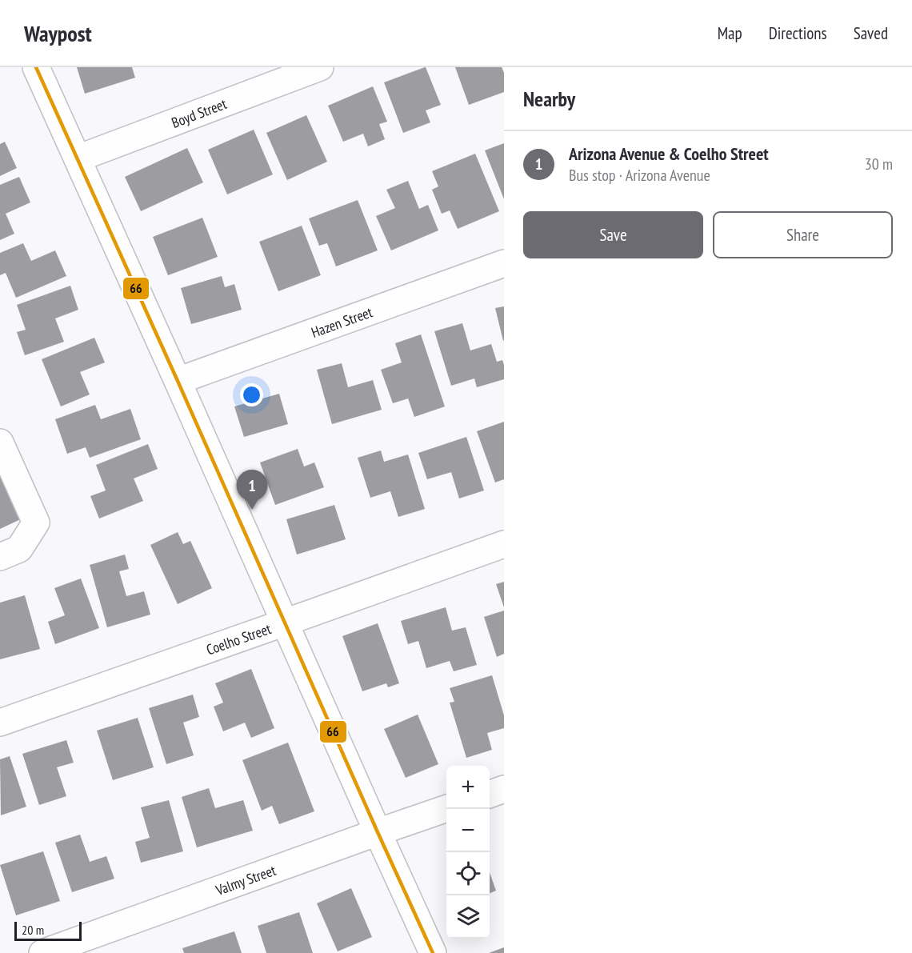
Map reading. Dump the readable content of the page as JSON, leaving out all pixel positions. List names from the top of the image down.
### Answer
{
  "streets": {
    "street": [
      "Boyd Street",
      "Hazen Street",
      "Coelho Street",
      "Valmy Street"
    ]
  },
  "lines": ["transit line 66"],
  "scale_bar": "20 m",
  "page": {
    "header": "Waypost",
    "nav": ["Map", "Directions", "Saved"],
    "heading": "Nearby",
    "list": [
      {
        "mark": "1",
        "name": "Arizona Avenue & Coelho Street",
        "note": "Bus stop · Arizona Avenue",
        "value": "30 m"
      }
    ],
    "buttons": ["Save", "Share"],
    "pins": "1",
    "map_buttons": ["+", "−"],
    "scale": "20 m"
  }
}
